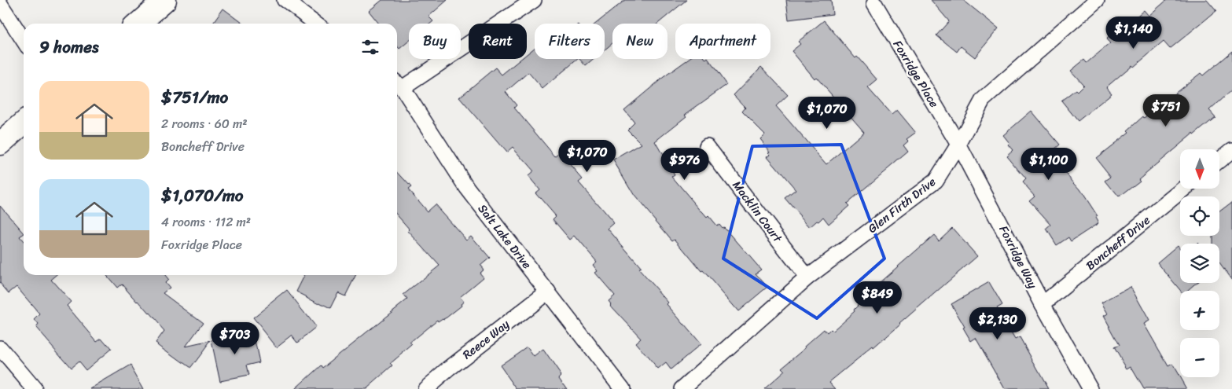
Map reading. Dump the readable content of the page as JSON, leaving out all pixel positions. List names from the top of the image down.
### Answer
{
  "streets": {
    "street": [
      "Foxridge Place",
      "Glen Firth Drive",
      "Macklin Court",
      "Salt Lake Drive",
      "Boncheff Drive",
      "Foxridge Way",
      "Reece Way"
    ]
  },
  "crossings": [
    ["Foxridge Place", "Glen Firth Drive"],
    ["Foxridge Place", "Foxridge Way"],
    ["Glen Firth Drive", "Macklin Court"],
    ["Glen Firth Drive", "Foxridge Way"],
    ["Salt Lake Drive", "Reece Way"],
    ["Boncheff Drive", "Foxridge Way"]
  ],
  "north": "bottom",
  "page": {
    "price": [
      "$1,140",
      "$751",
      "$1,070",
      "$1,070",
      "$976",
      "$1,100",
      "$849",
      "$2,130",
      "$703"
    ],
    "chip": [
      "Buy",
      "Rent",
      "Filters",
      "New",
      "Apartment"
    ],
    "heading": "9 homes",
    "list": [
      {
        "name": "$751/mo",
        "note": "2 rooms · 60 m² · Boncheff Drive"
      },
      {
        "name": "$1,070/mo",
        "note": "4 rooms · 112 m² · Foxridge Place"
      }
    ],
    "map_buttons": ["+", "−"]
  }
}
